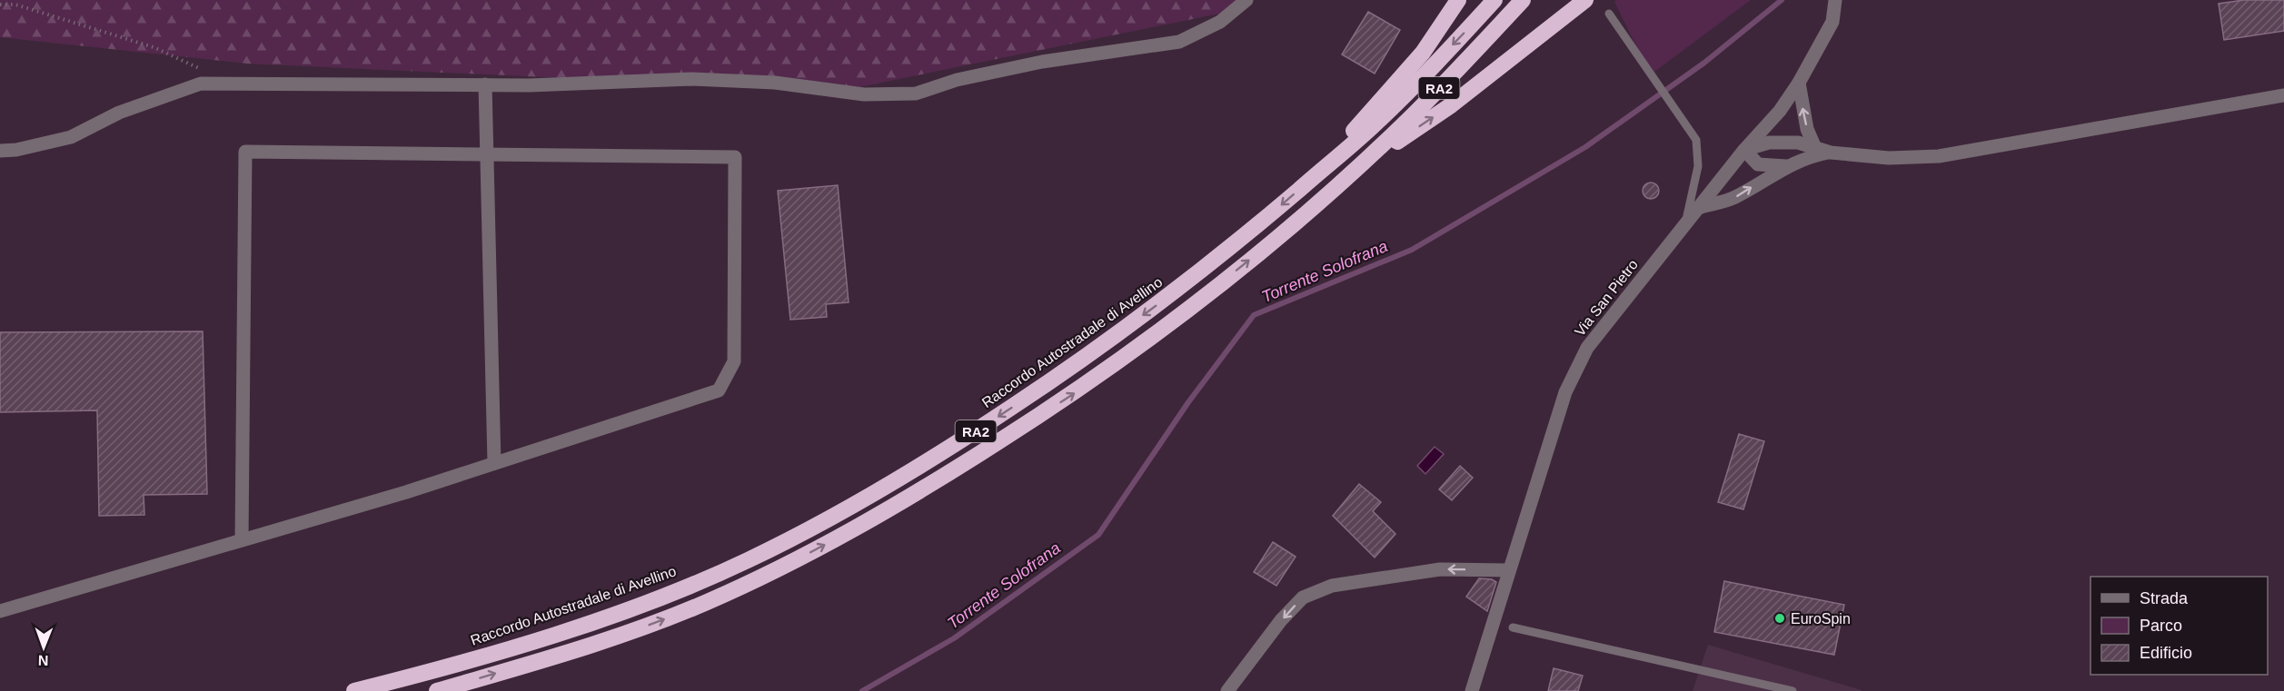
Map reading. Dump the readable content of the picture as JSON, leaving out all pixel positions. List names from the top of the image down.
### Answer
{
  "streets": {
    "highway": ["RA2", "Raccordo Autostradale di Avellino"],
    "street": ["Via San Pietro"]
  },
  "water": ["Torrente Solofrana"],
  "places": ["EuroSpin"],
  "legend": ["Strada", "Parco", "Edificio"],
  "north": "bottom"
}
